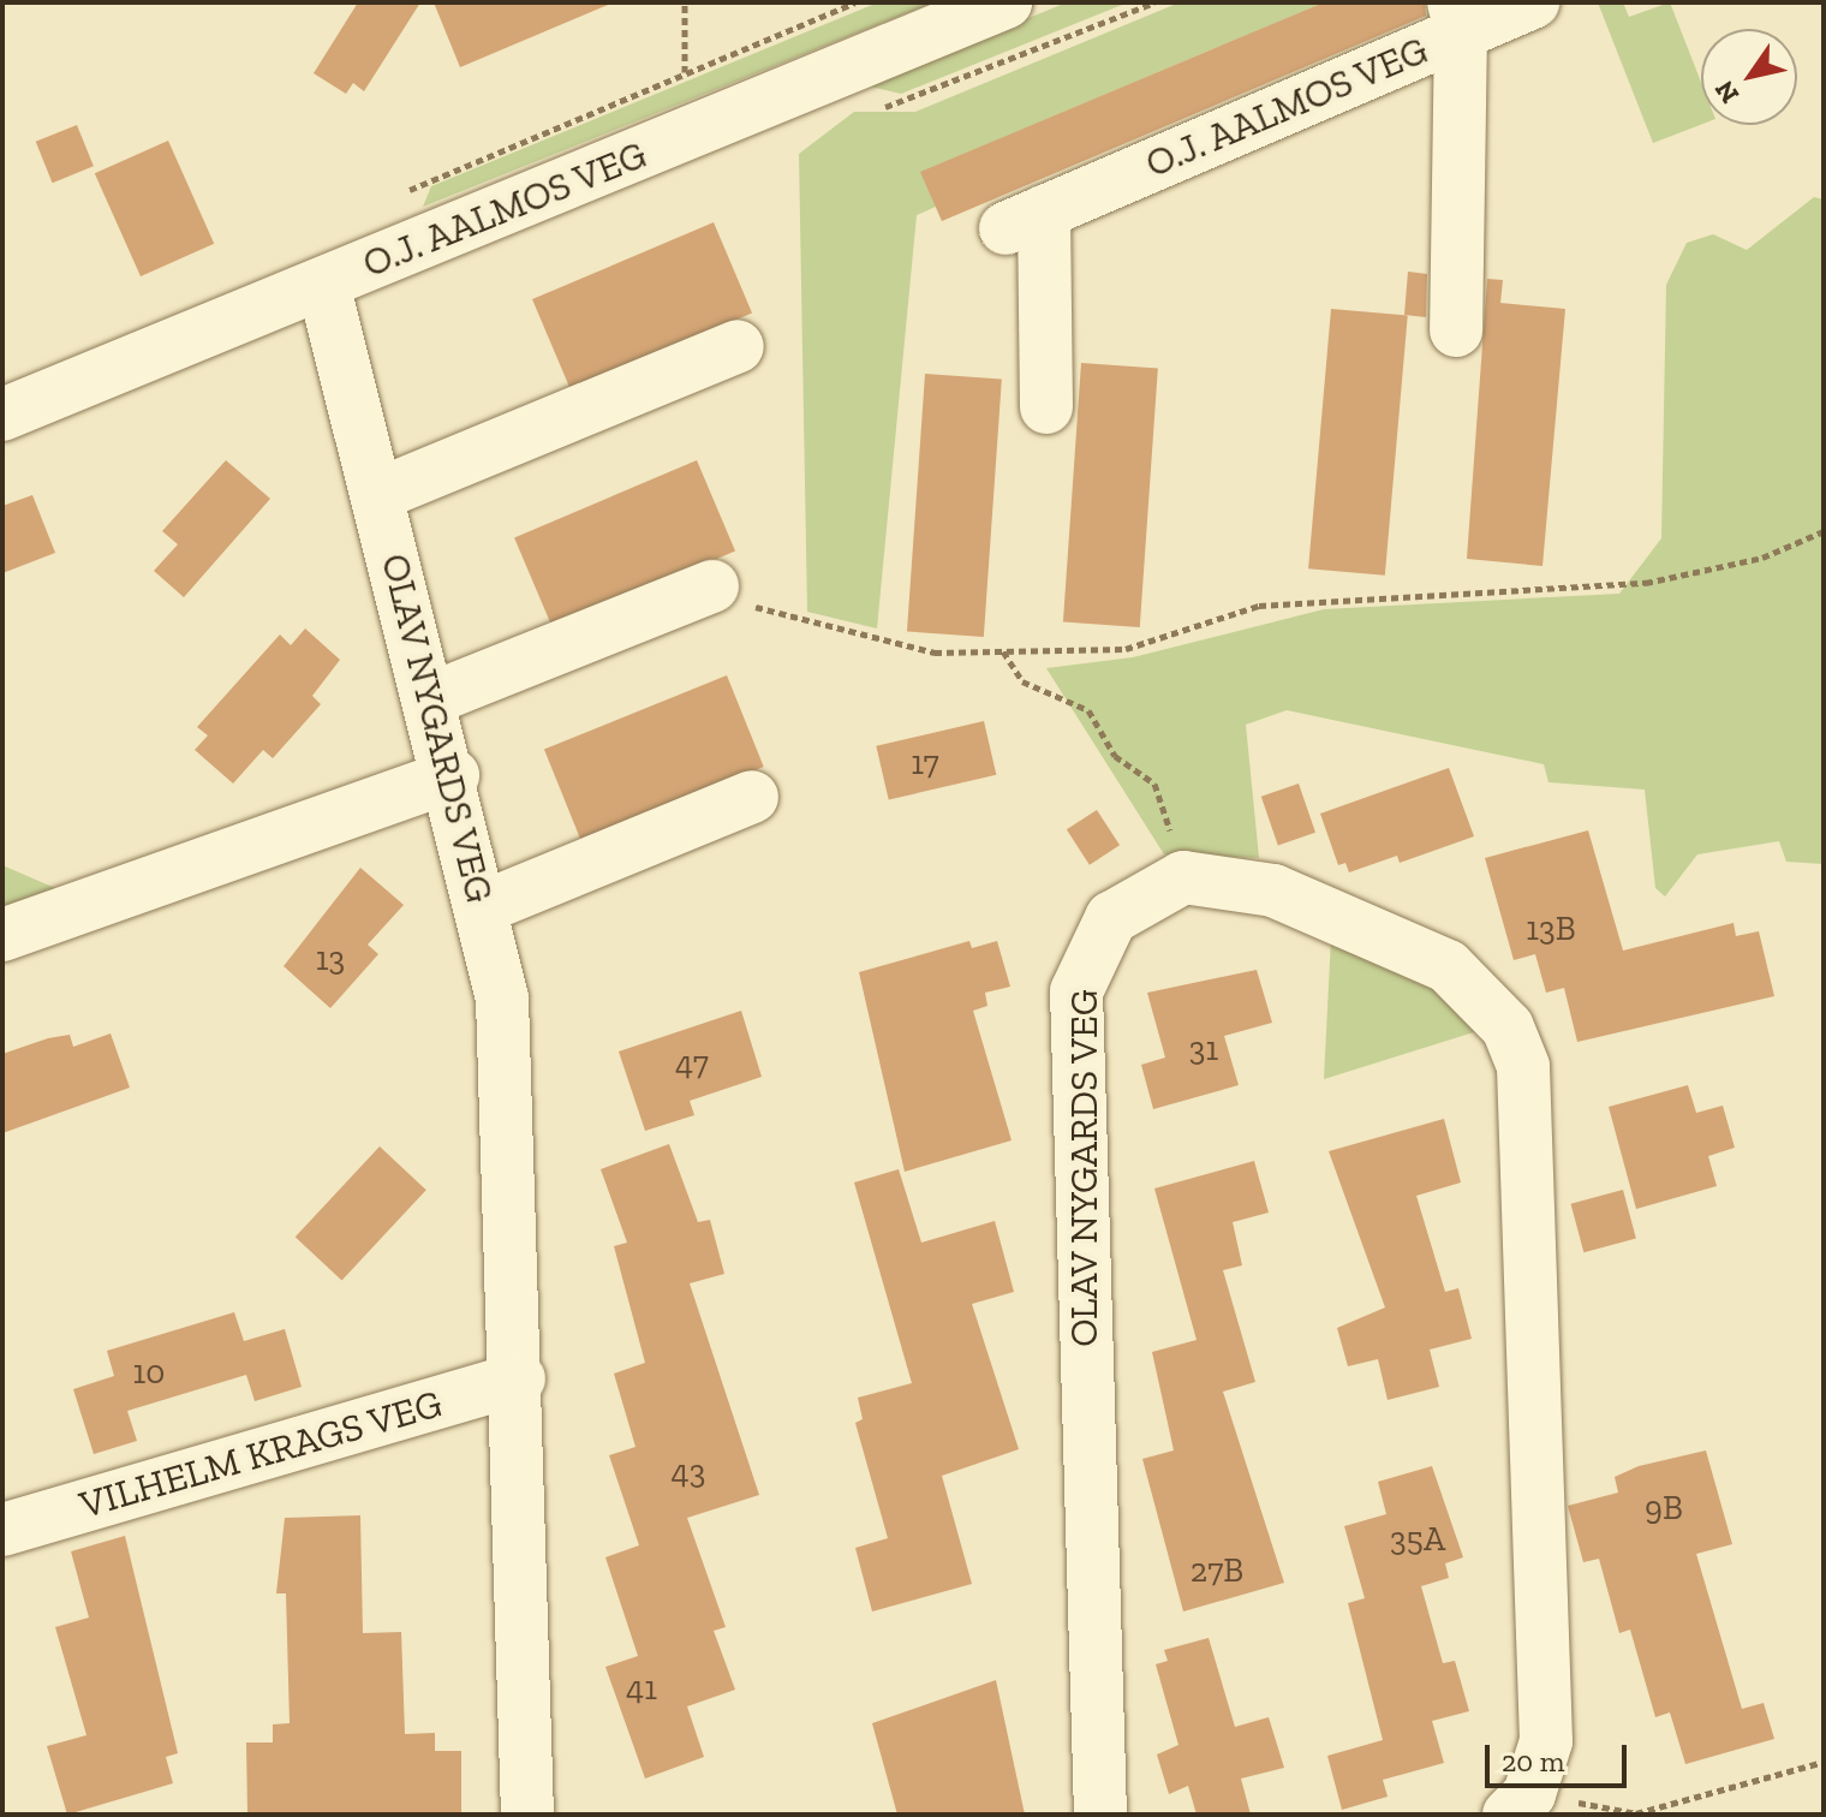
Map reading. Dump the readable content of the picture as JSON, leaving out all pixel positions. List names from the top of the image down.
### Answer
{
  "streets": {
    "street": ["O.J. AALMOS VEG", "OLAV NYGARDS VEG", "VILHELM KRAGS VEG"]
  },
  "crossings": [
    ["O.J. AALMOS VEG", "OLAV NYGARDS VEG"],
    ["OLAV NYGARDS VEG", "VILHELM KRAGS VEG"]
  ],
  "house_numbers": [
    "17",
    "13B",
    "13",
    "31",
    "47",
    "10",
    "43",
    "9B",
    "35A",
    "27B",
    "41"
  ],
  "scale_bar": "20 m",
  "north": "bottom left"
}
